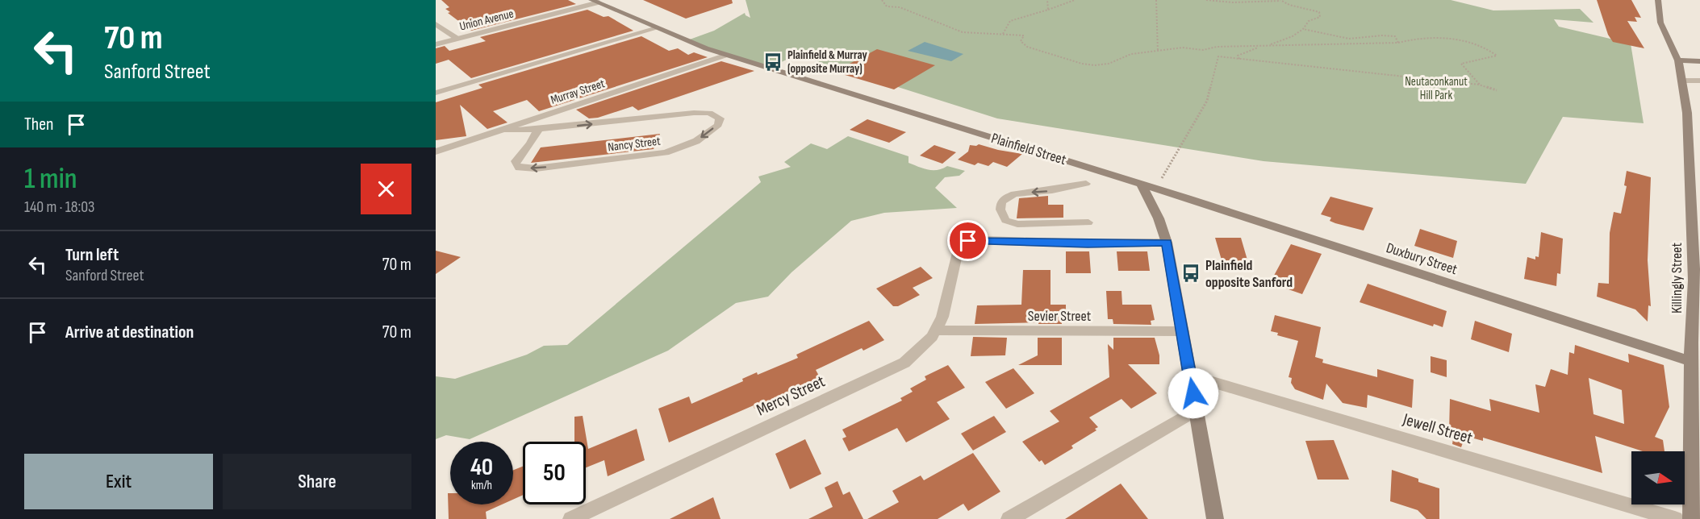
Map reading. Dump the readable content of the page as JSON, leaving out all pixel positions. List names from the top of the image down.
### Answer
{
  "streets": {
    "main road": ["Plainfield Street", "Duxbury Street", "Killingly Street"],
    "street": [
      "Union Avenue",
      "Murray Street",
      "Nancy Street",
      "Sevier Street",
      "Mercy Street",
      "Jewell Street"
    ]
  },
  "crossings": [
    ["Union Avenue", "Plainfield Street"],
    ["Murray Street", "Nancy Street"],
    ["Murray Street", "Plainfield Street"],
    ["Plainfield Street", "Duxbury Street"],
    ["Duxbury Street", "Killingly Street"],
    ["Sevier Street", "Mercy Street"]
  ],
  "parks": ["Neutaconkanut Hill Park"],
  "places": {
    "bus stop": ["Plainfield & Murray (opposite Murray)", "Plainfield opposite Sanford"]
  },
  "north": "right",
  "page": {
    "turn": ["70 m", "Sanford Street"],
    "then": "Then",
    "heading": ["1 min", "140 m · 18:03"],
    "list": [
      {
        "name": "Turn left",
        "note": "Sanford Street",
        "value": "70 m"
      },
      {
        "name": "Arrive at destination",
        "value": "70 m"
      }
    ],
    "speed": "40 km/h",
    "limit": "50",
    "buttons": ["Exit", "Share"]
  }
}
